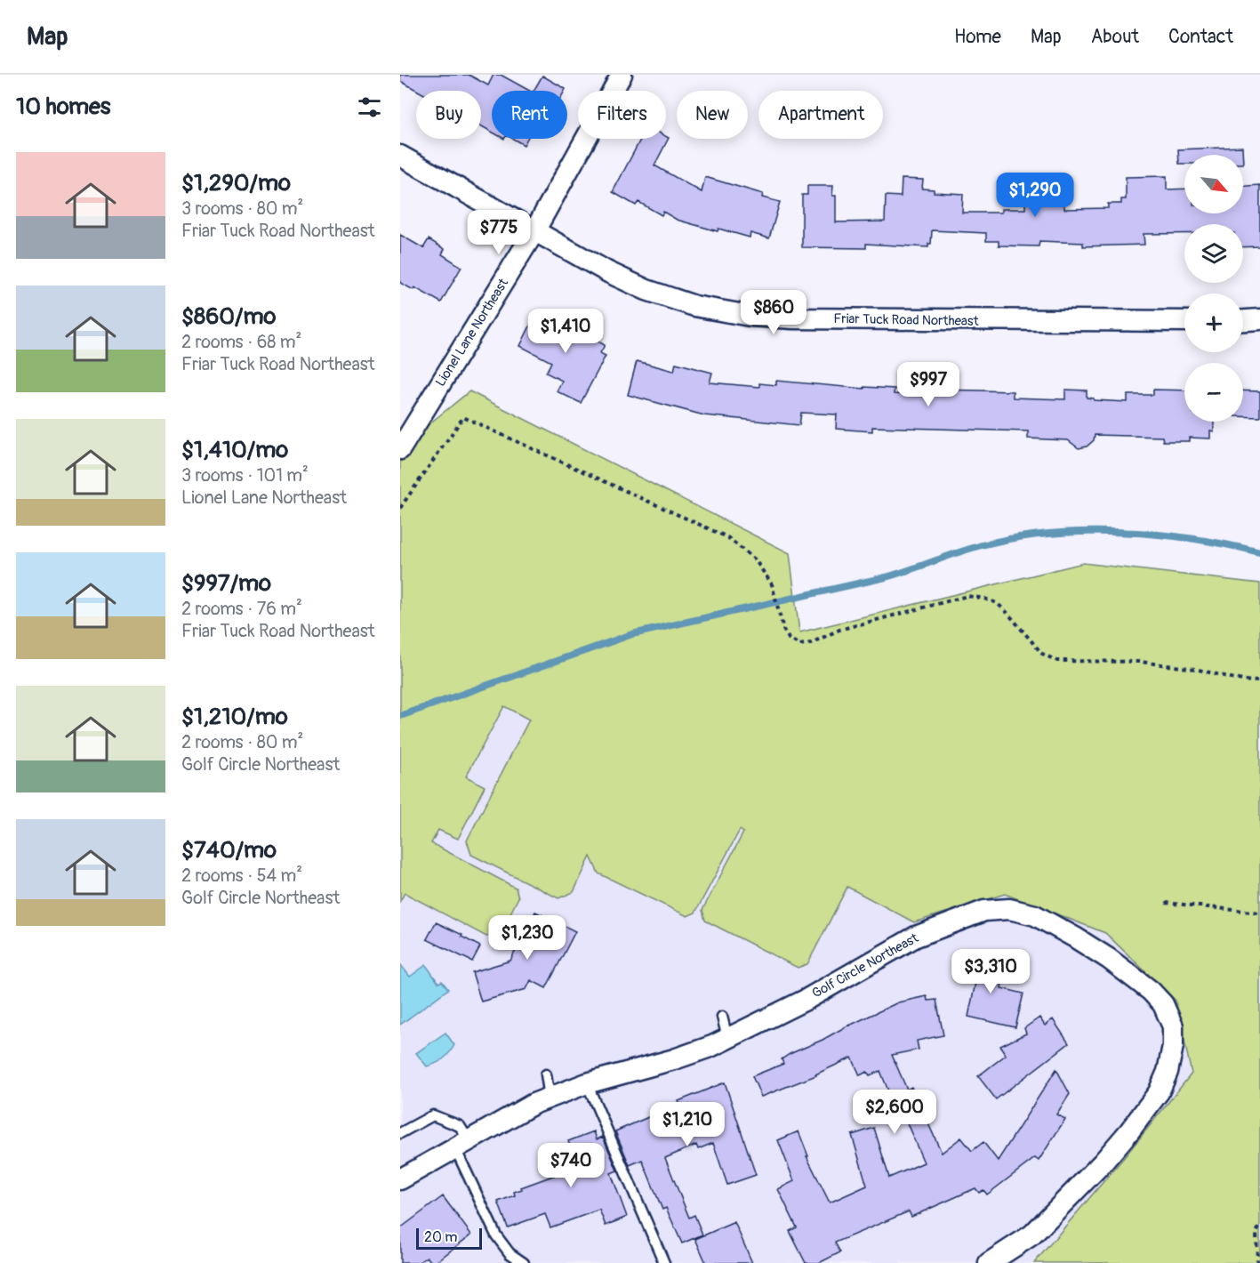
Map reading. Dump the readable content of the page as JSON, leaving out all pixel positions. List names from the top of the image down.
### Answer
{
  "streets": {
    "street": ["Friar Tuck Road Northeast", "Lionel Lane Northeast", "Golf Circle Northeast"]
  },
  "crossings": [
    ["Friar Tuck Road Northeast", "Lionel Lane Northeast"]
  ],
  "scale_bar": "20 m",
  "north": "bottom right",
  "page": {
    "header": "Map",
    "nav": [
      "Home",
      "Map",
      "About",
      "Contact"
    ],
    "heading": "10 homes",
    "chip": [
      "Buy",
      "Rent",
      "Filters",
      "New",
      "Apartment"
    ],
    "list": [
      {
        "name": "$1,290/mo",
        "note": "3 rooms · 80 m² · Friar Tuck Road Northeast"
      },
      {
        "name": "$860/mo",
        "note": "2 rooms · 68 m² · Friar Tuck Road Northeast"
      },
      {
        "name": "$1,410/mo",
        "note": "3 rooms · 101 m² · Lionel Lane Northeast"
      },
      {
        "name": "$997/mo",
        "note": "2 rooms · 76 m² · Friar Tuck Road Northeast"
      },
      {
        "name": "$1,210/mo",
        "note": "2 rooms · 80 m² · Golf Circle Northeast"
      },
      {
        "name": "$740/mo",
        "note": "2 rooms · 54 m² · Golf Circle Northeast"
      }
    ],
    "map_buttons": ["+", "−"],
    "price": [
      "$1,290",
      "$775",
      "$860",
      "$1,410",
      "$997",
      "$1,230",
      "$3,310",
      "$2,600",
      "$1,210",
      "$740"
    ],
    "scale": "20 m"
  }
}
